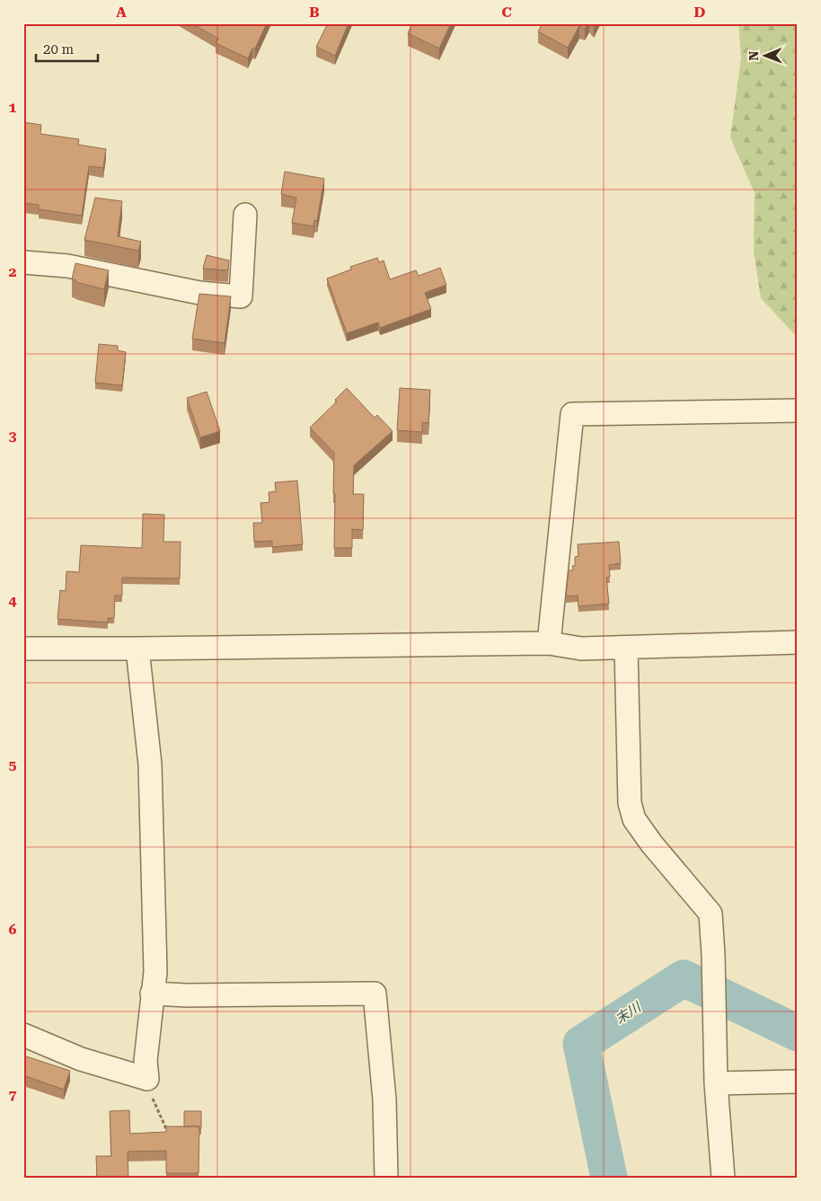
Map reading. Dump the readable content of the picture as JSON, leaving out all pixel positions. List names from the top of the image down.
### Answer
{
  "water": ["末川"],
  "scale_bar": "20 m",
  "north": "left",
  "grid": {
    "columns": [
      "A",
      "B",
      "C",
      "D"
    ],
    "rows": [
      "1",
      "2",
      "3",
      "4",
      "5",
      "6",
      "7"
    ]
  }
}
